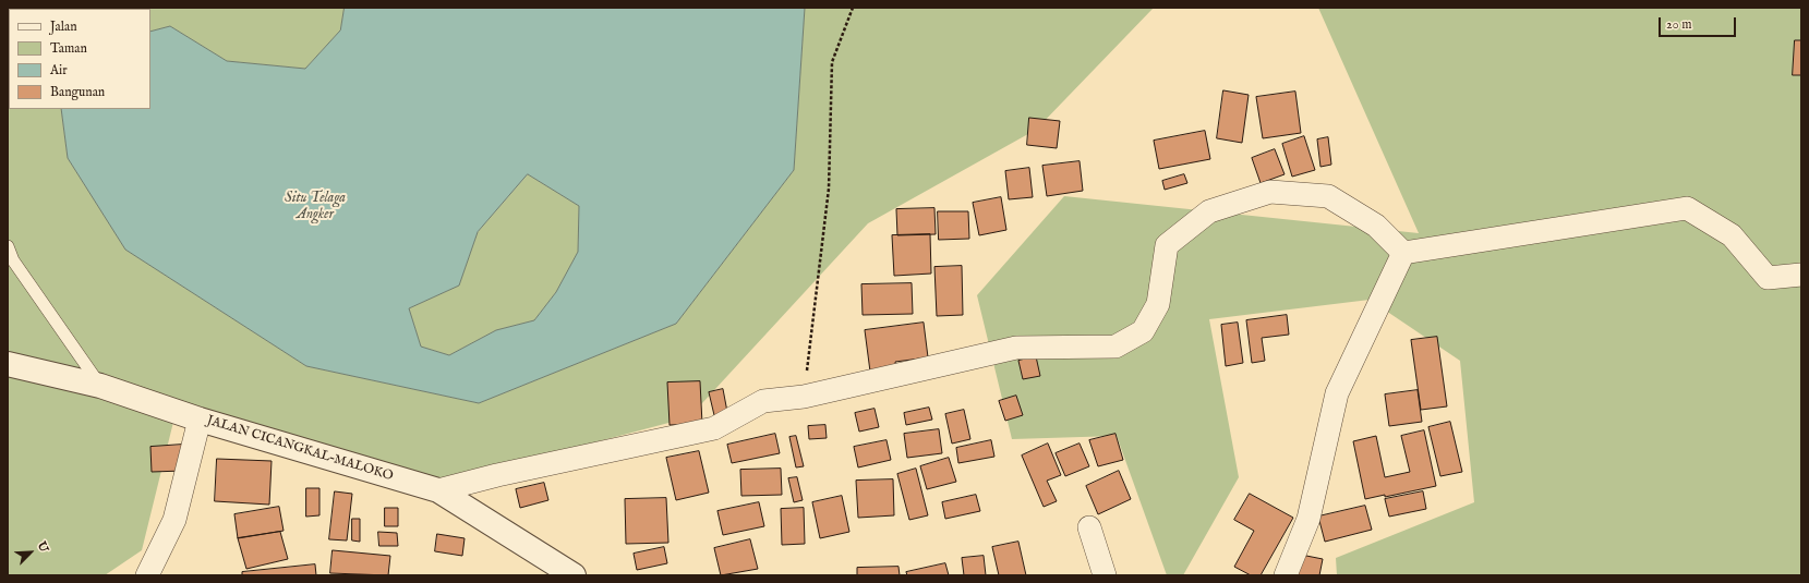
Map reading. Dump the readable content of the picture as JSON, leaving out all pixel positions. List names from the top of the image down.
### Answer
{
  "streets": {
    "street": ["JALAN CICANGKAL–MALOKO"]
  },
  "water": ["Situ Telaga Angker"],
  "legend": [
    "Jalan",
    "Taman",
    "Air",
    "Bangunan"
  ],
  "scale_bar": "20 m",
  "north": "top right"
}
